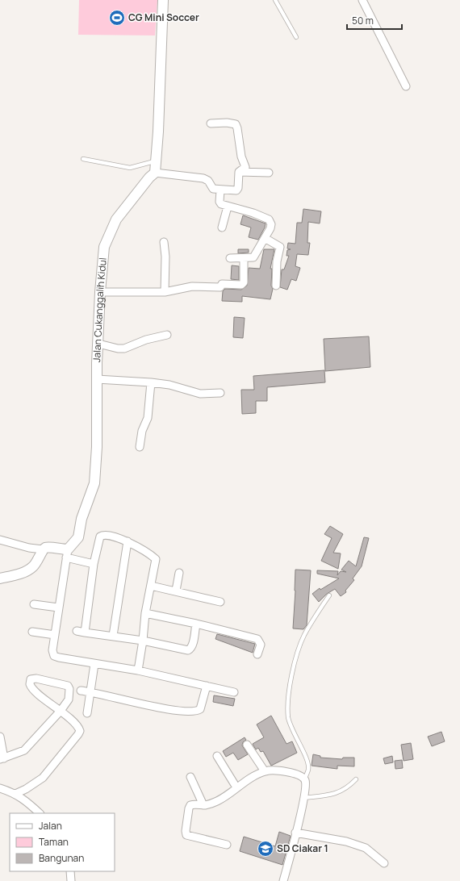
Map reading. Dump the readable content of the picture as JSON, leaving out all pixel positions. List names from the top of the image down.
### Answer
{
  "streets": {
    "street": ["Jalan Cukanggalih Kidul"]
  },
  "places": {
    "sports": ["CG Mini Soccer"],
    "school or university": ["SD Ciakar 1"]
  },
  "legend": ["Jalan", "Taman", "Bangunan"],
  "scale_bar": "50 m"
}
